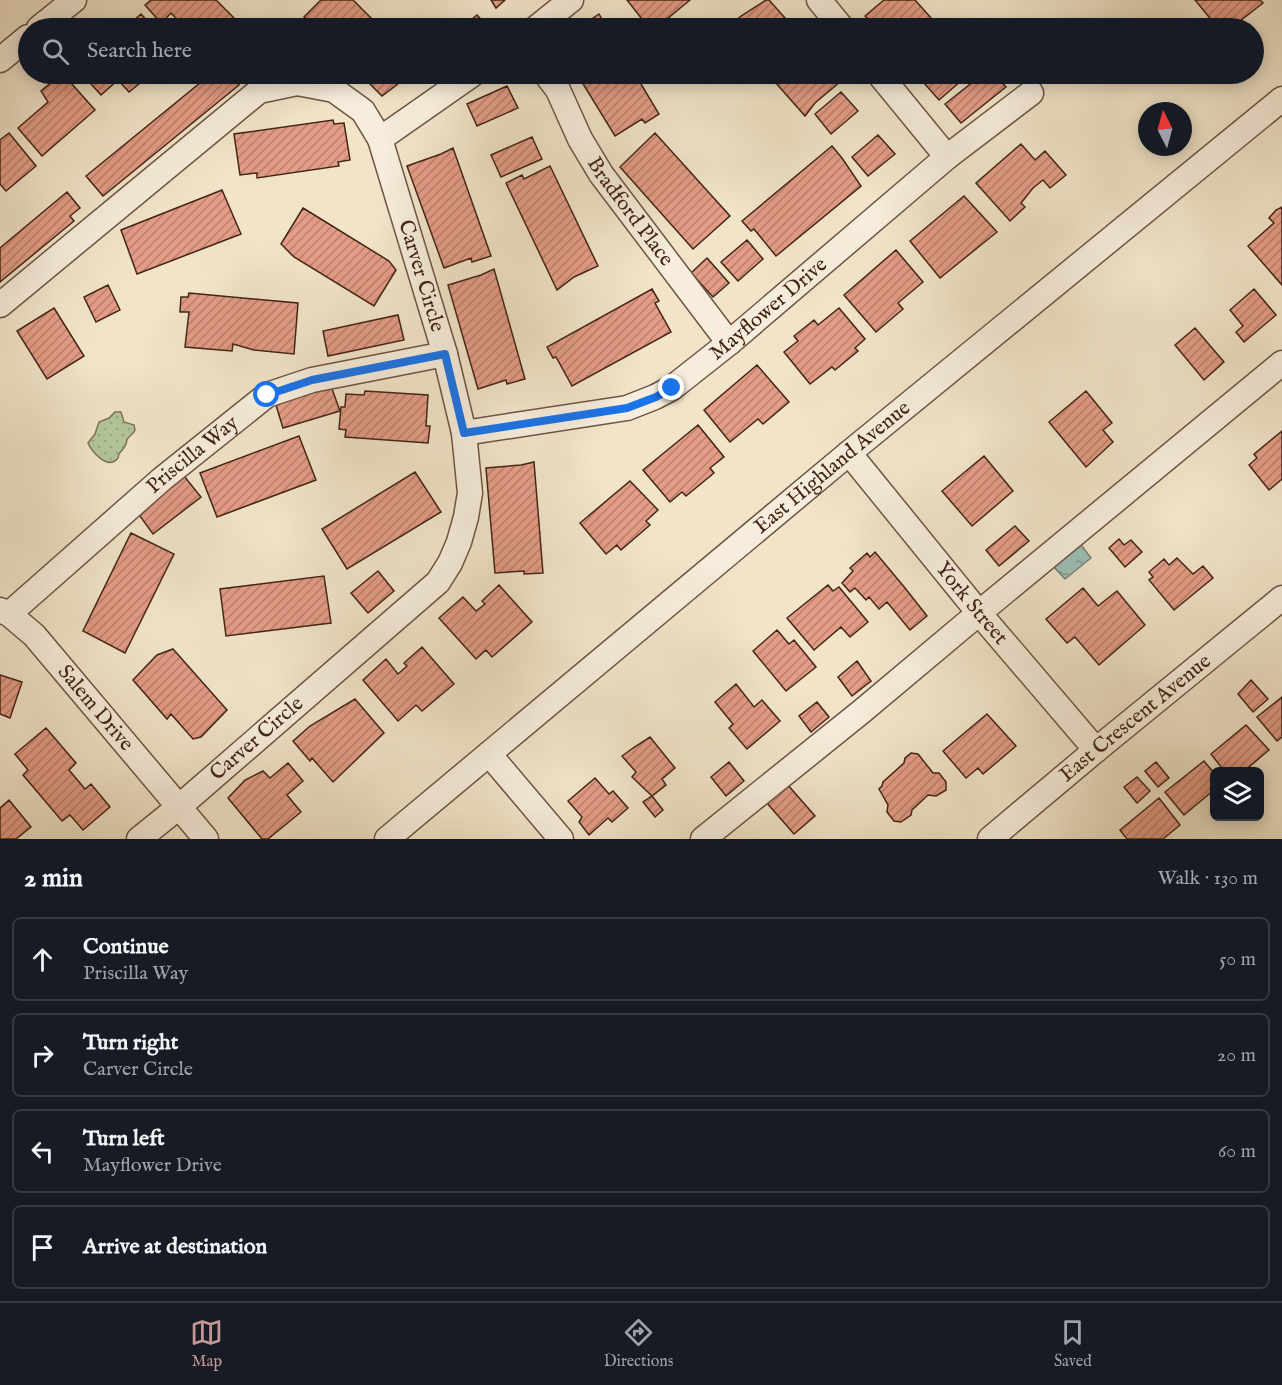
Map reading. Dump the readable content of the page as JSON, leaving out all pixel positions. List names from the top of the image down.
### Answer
{
  "streets": {
    "street": [
      "Bradford Place",
      "Carver Circle",
      "Mayflower Drive",
      "Priscilla Way",
      "East Highland Avenue",
      "York Street",
      "Salem Drive",
      "East Crescent Avenue"
    ]
  },
  "crossings": [
    ["Bradford Place", "Mayflower Drive"],
    ["Carver Circle", "Mayflower Drive"],
    ["Carver Circle", "Priscilla Way"],
    ["Carver Circle", "Salem Drive"],
    ["Priscilla Way", "Salem Drive"],
    ["East Highland Avenue", "York Street"],
    ["York Street", "East Crescent Avenue"]
  ],
  "north": "top",
  "page": {
    "search": "Search here",
    "heading": ["2 min", "Walk · 130 m"],
    "list": [
      ["Continue", "Priscilla Way", "50 m"],
      ["Turn right", "Carver Circle", "20 m"],
      ["Turn left", "Mayflower Drive", "60 m"],
      "Arrive at destination"
    ],
    "nav": ["Map", "Directions", "Saved"]
  }
}
